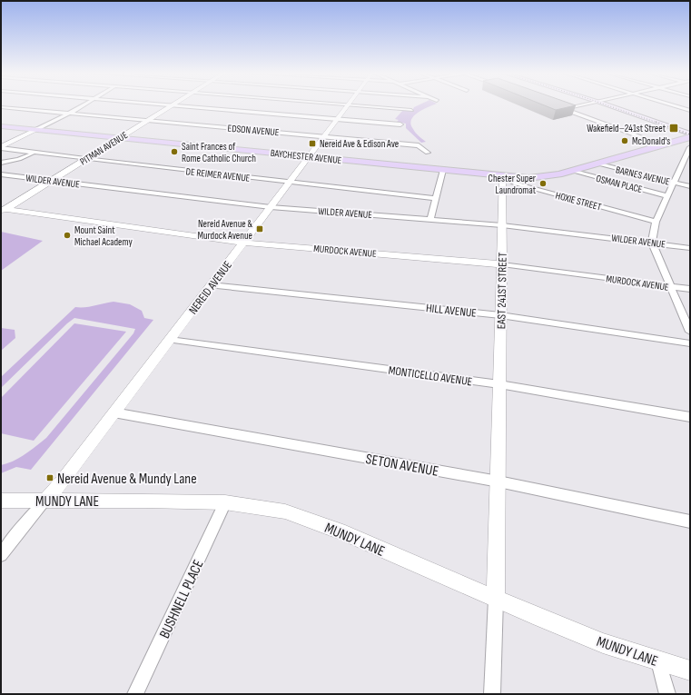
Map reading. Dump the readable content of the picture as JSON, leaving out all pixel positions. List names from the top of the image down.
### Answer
{
  "streets": {
    "main road": ["BAYCHESTER AVENUE"],
    "street": [
      "EDSON AVENUE",
      "PITMAN AVENUE",
      "DE REIMER AVENUE",
      "BARNES AVENUE",
      "WILDER AVENUE",
      "OSMAN PLACE",
      "HOXIE STREET",
      "MURDOCK AVENUE",
      "NEREID AVENUE",
      "EAST 241ST STREET",
      "HILL AVENUE",
      "MONTICELLO AVENUE",
      "SETON AVENUE",
      "MUNDY LANE",
      "BUSHNELL PLACE"
    ]
  },
  "crossings": [
    ["EDSON AVENUE", "PITMAN AVENUE"],
    ["EDSON AVENUE", "NEREID AVENUE"],
    ["PITMAN AVENUE", "BAYCHESTER AVENUE"],
    ["PITMAN AVENUE", "DE REIMER AVENUE"],
    ["PITMAN AVENUE", "WILDER AVENUE"],
    ["PITMAN AVENUE", "MURDOCK AVENUE"],
    ["BAYCHESTER AVENUE", "HOXIE STREET"],
    ["BAYCHESTER AVENUE", "NEREID AVENUE"],
    ["BAYCHESTER AVENUE", "EAST 241ST STREET"],
    ["DE REIMER AVENUE", "NEREID AVENUE"],
    ["WILDER AVENUE", "NEREID AVENUE"],
    ["WILDER AVENUE", "EAST 241ST STREET"],
    ["HOXIE STREET", "EAST 241ST STREET"],
    ["MURDOCK AVENUE", "NEREID AVENUE"],
    ["MURDOCK AVENUE", "EAST 241ST STREET"],
    ["NEREID AVENUE", "HILL AVENUE"],
    ["NEREID AVENUE", "MONTICELLO AVENUE"],
    ["NEREID AVENUE", "SETON AVENUE"],
    ["NEREID AVENUE", "MUNDY LANE"],
    ["EAST 241ST STREET", "HILL AVENUE"],
    ["EAST 241ST STREET", "MONTICELLO AVENUE"],
    ["EAST 241ST STREET", "SETON AVENUE"],
    ["EAST 241ST STREET", "MUNDY LANE"],
    ["MUNDY LANE", "BUSHNELL PLACE"]
  ],
  "places": {
    "transit": [
      "Wakefield–241st Street",
      "Nereid Ave & Edison Ave",
      "Nereid Avenue & Murdock Avenue",
      "Nereid Avenue & Mundy Lane"
    ],
    "other": [
      "McDonald's",
      "Saint Frances of Rome Catholic Church",
      "Chester Super Laundromat",
      "Mount Saint Michael Academy"
    ]
  }
}
